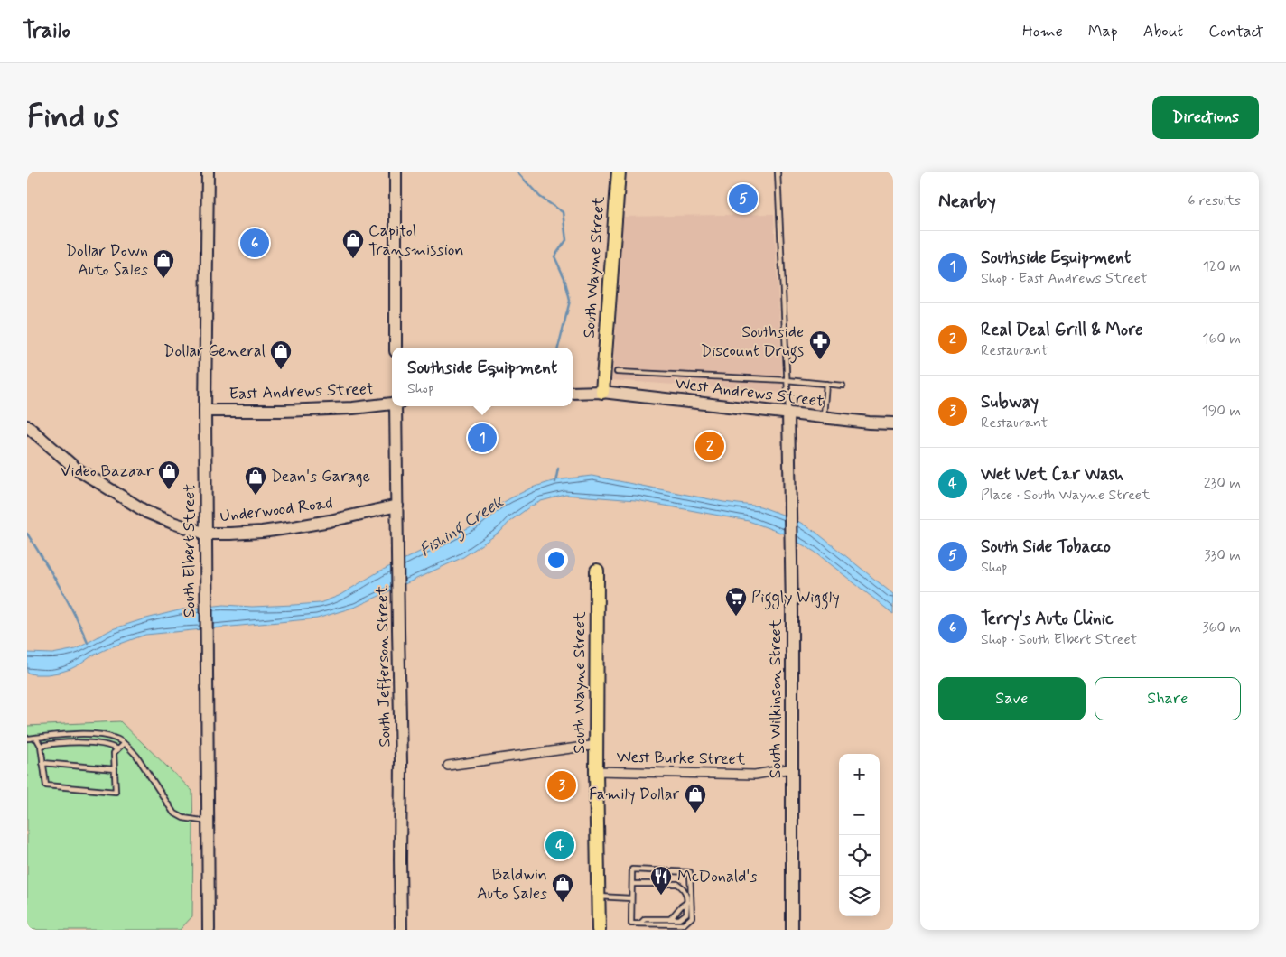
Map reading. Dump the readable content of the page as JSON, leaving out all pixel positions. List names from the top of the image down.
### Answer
{
  "streets": {
    "main road": ["South Wayne Street"],
    "street": [
      "East Andrews Street",
      "West Andrews Street",
      "Underwood Road",
      "South Elbert Street",
      "South Jefferson Street",
      "South Wilkinson Street",
      "West Burke Street"
    ]
  },
  "crossings": [
    ["South Wayne Street", "West Andrews Street"],
    ["South Wayne Street", "West Burke Street"],
    ["East Andrews Street", "South Elbert Street"],
    ["West Andrews Street", "South Wilkinson Street"],
    ["Underwood Road", "South Elbert Street"],
    ["Underwood Road", "South Jefferson Street"],
    ["South Wilkinson Street", "West Burke Street"]
  ],
  "water": ["Fishing Creek"],
  "places": {
    "shop": [
      "Capitol Transmission",
      "Dollar Down Auto Sales",
      "Dollar General",
      "Video Bazaar",
      "Dean's Garage",
      "Family Dollar",
      "Baldwin Auto Sales"
    ],
    "pharmacy": ["Southside Discount Drugs"],
    "supermarket": ["Piggly Wiggly"],
    "restaurant": ["McDonald's"]
  },
  "page": {
    "header": "Trailo",
    "nav": [
      "Home",
      "Map",
      "About",
      "Contact"
    ],
    "buttons": [
      "Directions",
      ["Save", "Share"]
    ],
    "title": "Find us",
    "heading": ["Nearby", "6 results"],
    "pins": [
      "5",
      "6",
      "1",
      "2",
      "3",
      "4"
    ],
    "list": [
      {
        "mark": "1",
        "name": "Southside Equipment",
        "note": "Shop · East Andrews Street",
        "value": "120 m"
      },
      {
        "mark": "2",
        "name": "Real Deal Grill & More",
        "note": "Restaurant",
        "value": "160 m"
      },
      {
        "mark": "3",
        "name": "Subway",
        "note": "Restaurant",
        "value": "190 m"
      },
      {
        "mark": "4",
        "name": "Wet Wet Car Wash",
        "note": "Place · South Wayne Street",
        "value": "230 m"
      },
      {
        "mark": "5",
        "name": "South Side Tobacco",
        "note": "Shop",
        "value": "330 m"
      },
      {
        "mark": "6",
        "name": "Terry's Auto Clinic",
        "note": "Shop · South Elbert Street",
        "value": "360 m"
      }
    ],
    "popup": ["Southside Equipment", "Shop"],
    "map_buttons": ["+", "−"]
  }
}
